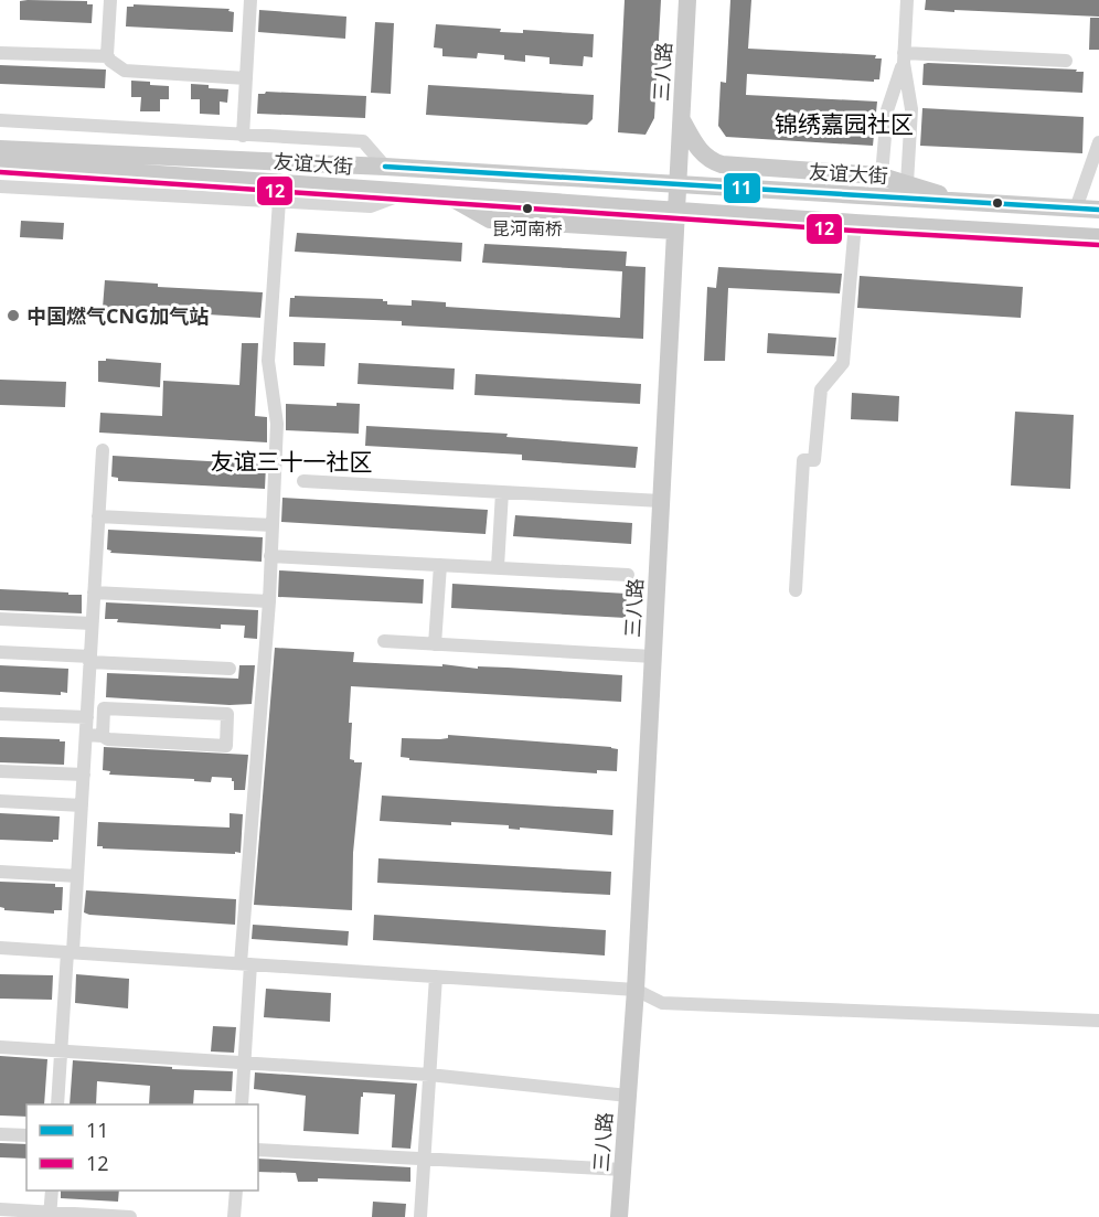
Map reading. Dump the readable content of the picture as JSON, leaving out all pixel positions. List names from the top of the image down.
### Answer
{
  "streets": {
    "main road": ["三八路", "友谊大街"]
  },
  "crossings": [
    ["三八路", "友谊大街"]
  ],
  "districts": ["锦绣嘉园社区", "友谊三十一社区"],
  "places": ["昆河南桥", "中国燃气CNG加气站"],
  "lines": ["transit line 11", "transit line 12"],
  "legend": ["11", "12"]
}
